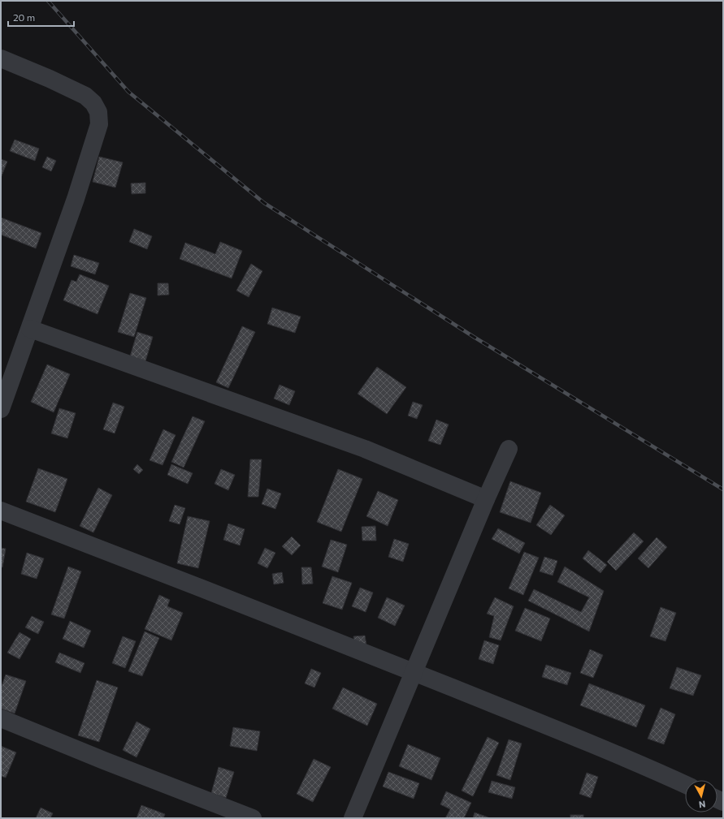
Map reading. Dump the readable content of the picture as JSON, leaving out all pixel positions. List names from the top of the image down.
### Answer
{
  "scale_bar": "20 m",
  "north": "bottom"
}
